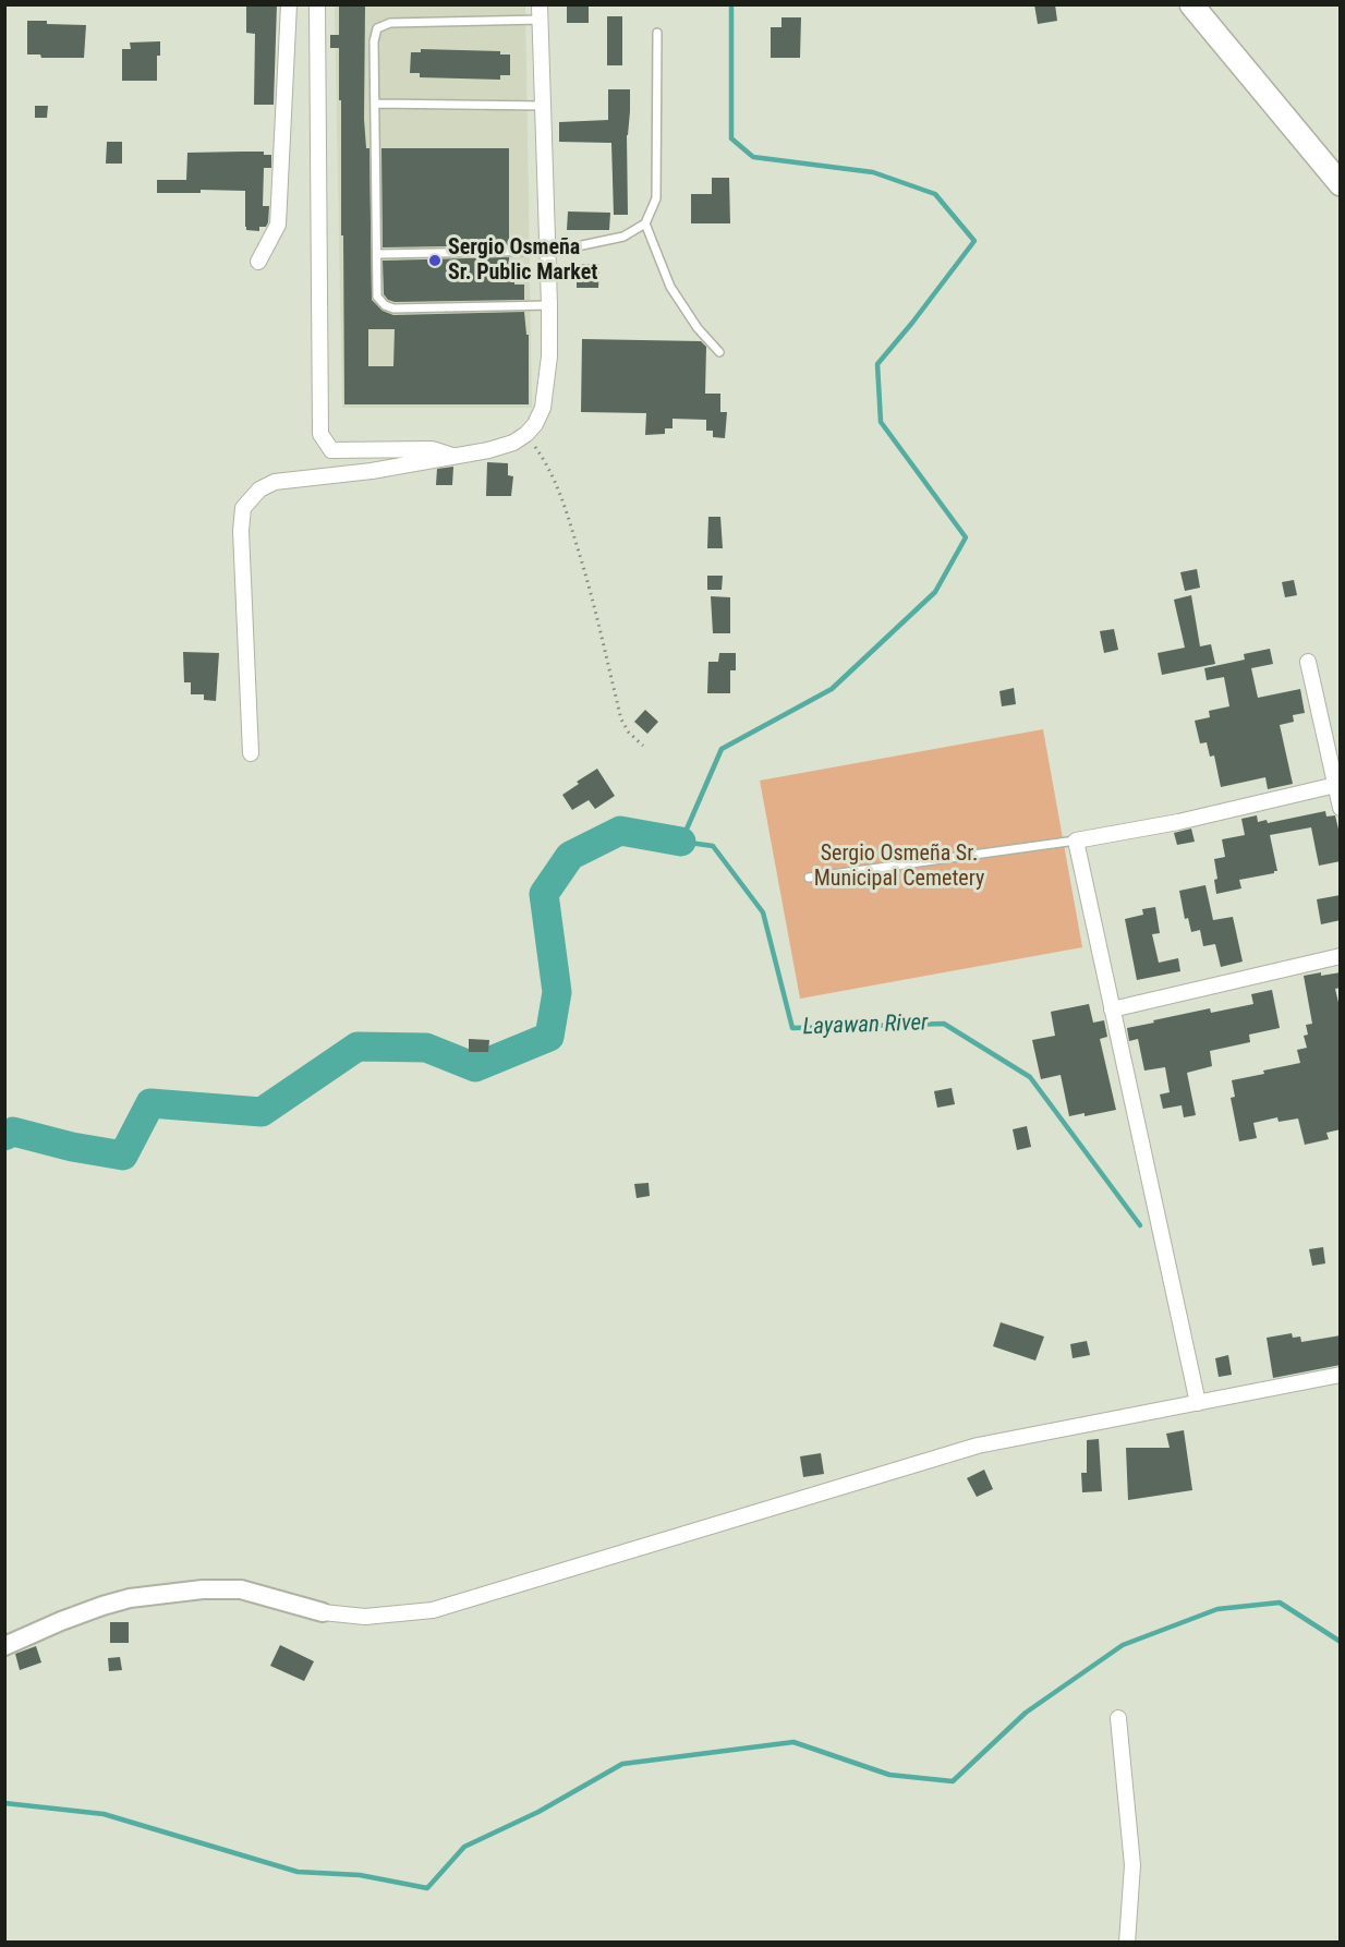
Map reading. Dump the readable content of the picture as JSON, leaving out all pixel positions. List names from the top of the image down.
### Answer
{
  "water": ["Layawan River"],
  "parks": ["Sergio Osmeña Sr. Municipal Cemetery"],
  "places": ["Sergio Osmeña Sr. Public Market"]
}
